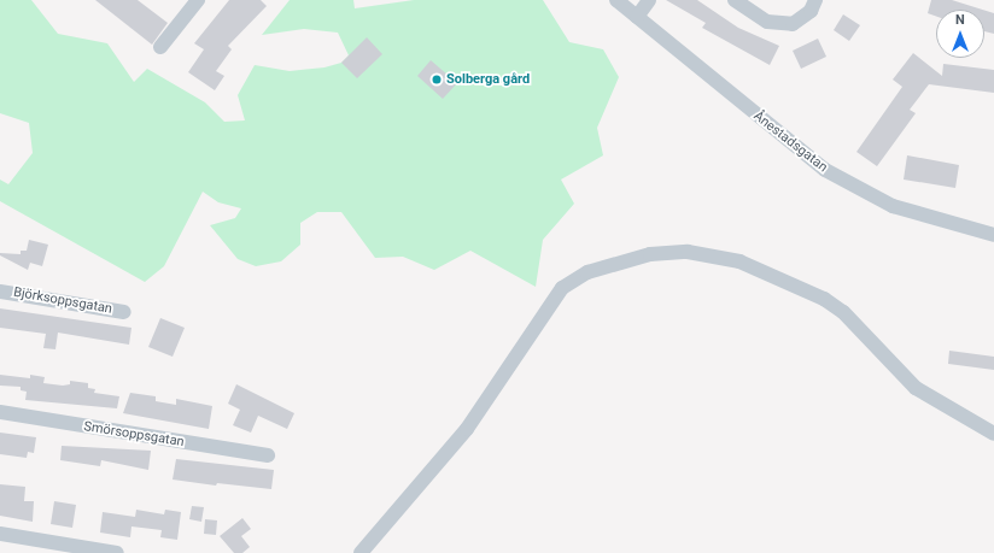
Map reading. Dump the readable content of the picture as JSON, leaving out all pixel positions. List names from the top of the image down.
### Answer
{
  "streets": {
    "street": ["Ånestadsgatan", "Björksoppsgatan", "Smörsoppsgatan"]
  },
  "places": ["Solberga gård"],
  "north": "top"
}
